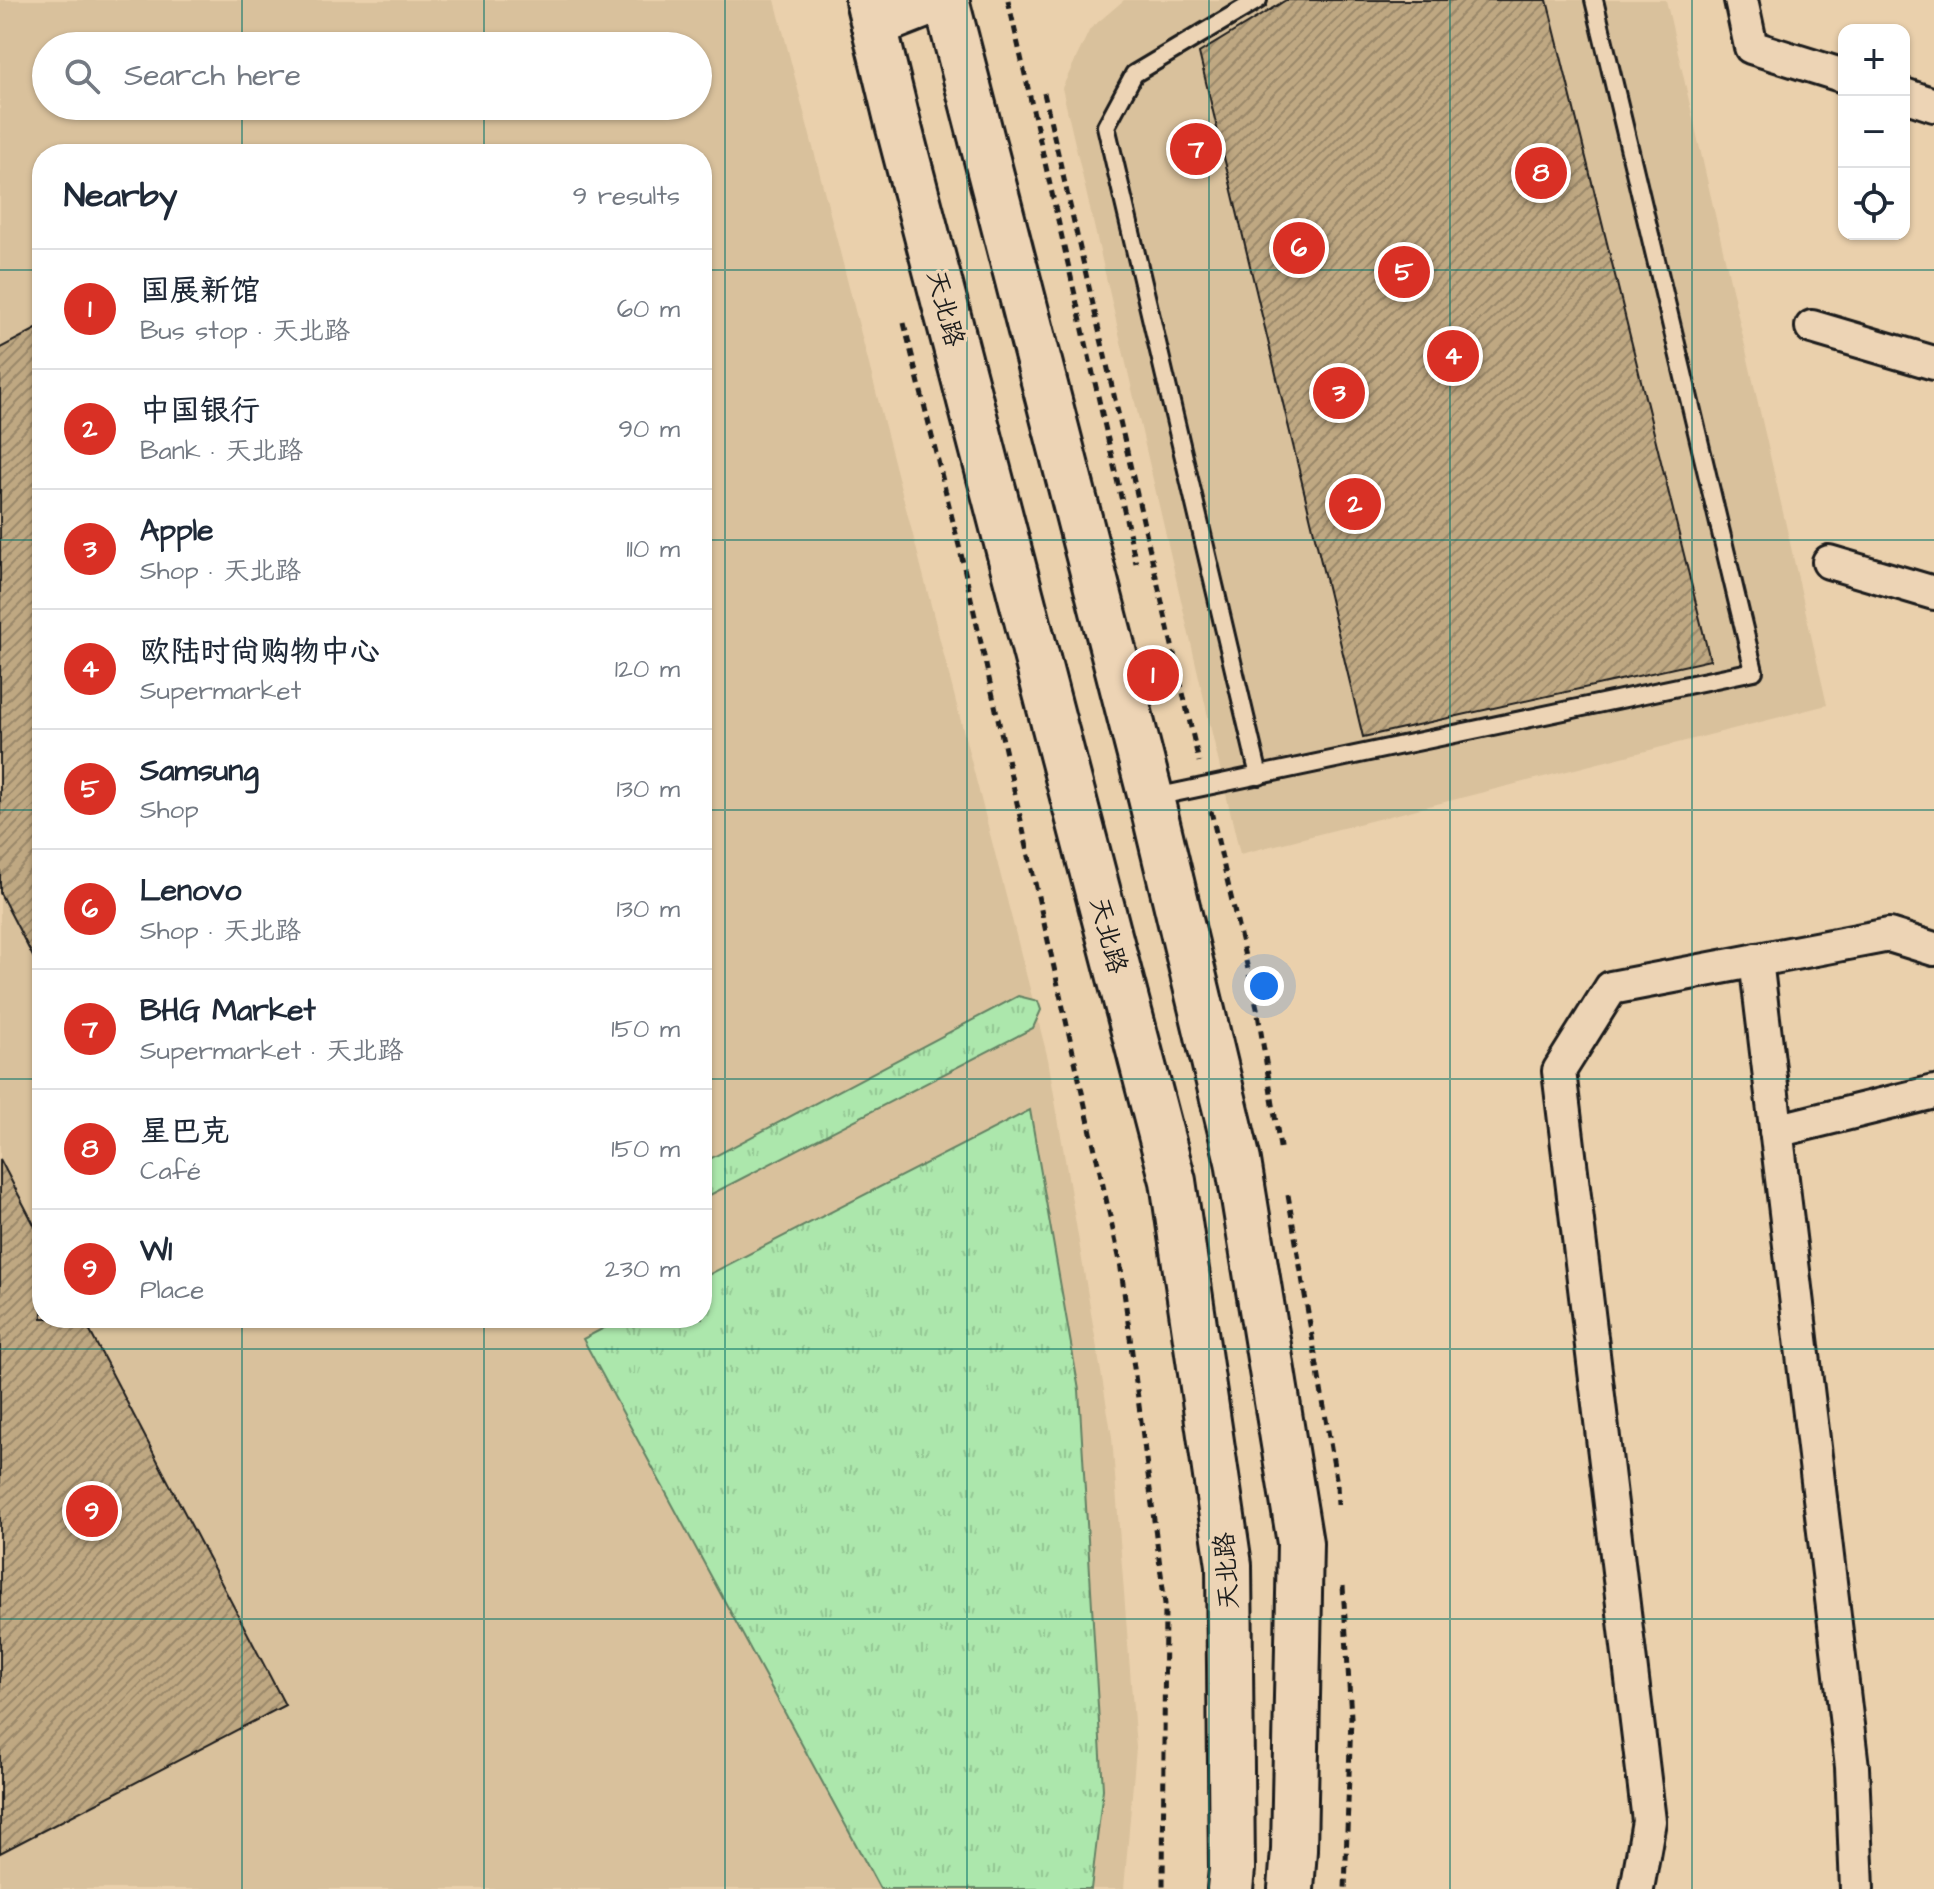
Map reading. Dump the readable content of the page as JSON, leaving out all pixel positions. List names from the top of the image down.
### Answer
{
  "streets": {
    "main road": ["天北路"]
  },
  "page": {
    "map_buttons": ["+", "−"],
    "search": "Search here",
    "pins": [
      "7",
      "8",
      "6",
      "5",
      "4",
      "3",
      "2",
      "1",
      "9"
    ],
    "heading": ["Nearby", "9 results"],
    "list": [
      {
        "mark": "1",
        "name": "国展新馆",
        "note": "Bus stop · 天北路",
        "value": "60 m"
      },
      {
        "mark": "2",
        "name": "中国银行",
        "note": "Bank · 天北路",
        "value": "90 m"
      },
      {
        "mark": "3",
        "name": "Apple",
        "note": "Shop · 天北路",
        "value": "110 m"
      },
      {
        "mark": "4",
        "name": "欧陆时尚购物中心",
        "note": "Supermarket",
        "value": "120 m"
      },
      {
        "mark": "5",
        "name": "Samsung",
        "note": "Shop",
        "value": "130 m"
      },
      {
        "mark": "6",
        "name": "Lenovo",
        "note": "Shop · 天北路",
        "value": "130 m"
      },
      {
        "mark": "7",
        "name": "BHG Market",
        "note": "Supermarket · 天北路",
        "value": "150 m"
      },
      {
        "mark": "8",
        "name": "星巴克",
        "note": "Café",
        "value": "150 m"
      },
      {
        "mark": "9",
        "name": "W1",
        "note": "Place",
        "value": "230 m"
      }
    ]
  }
}
